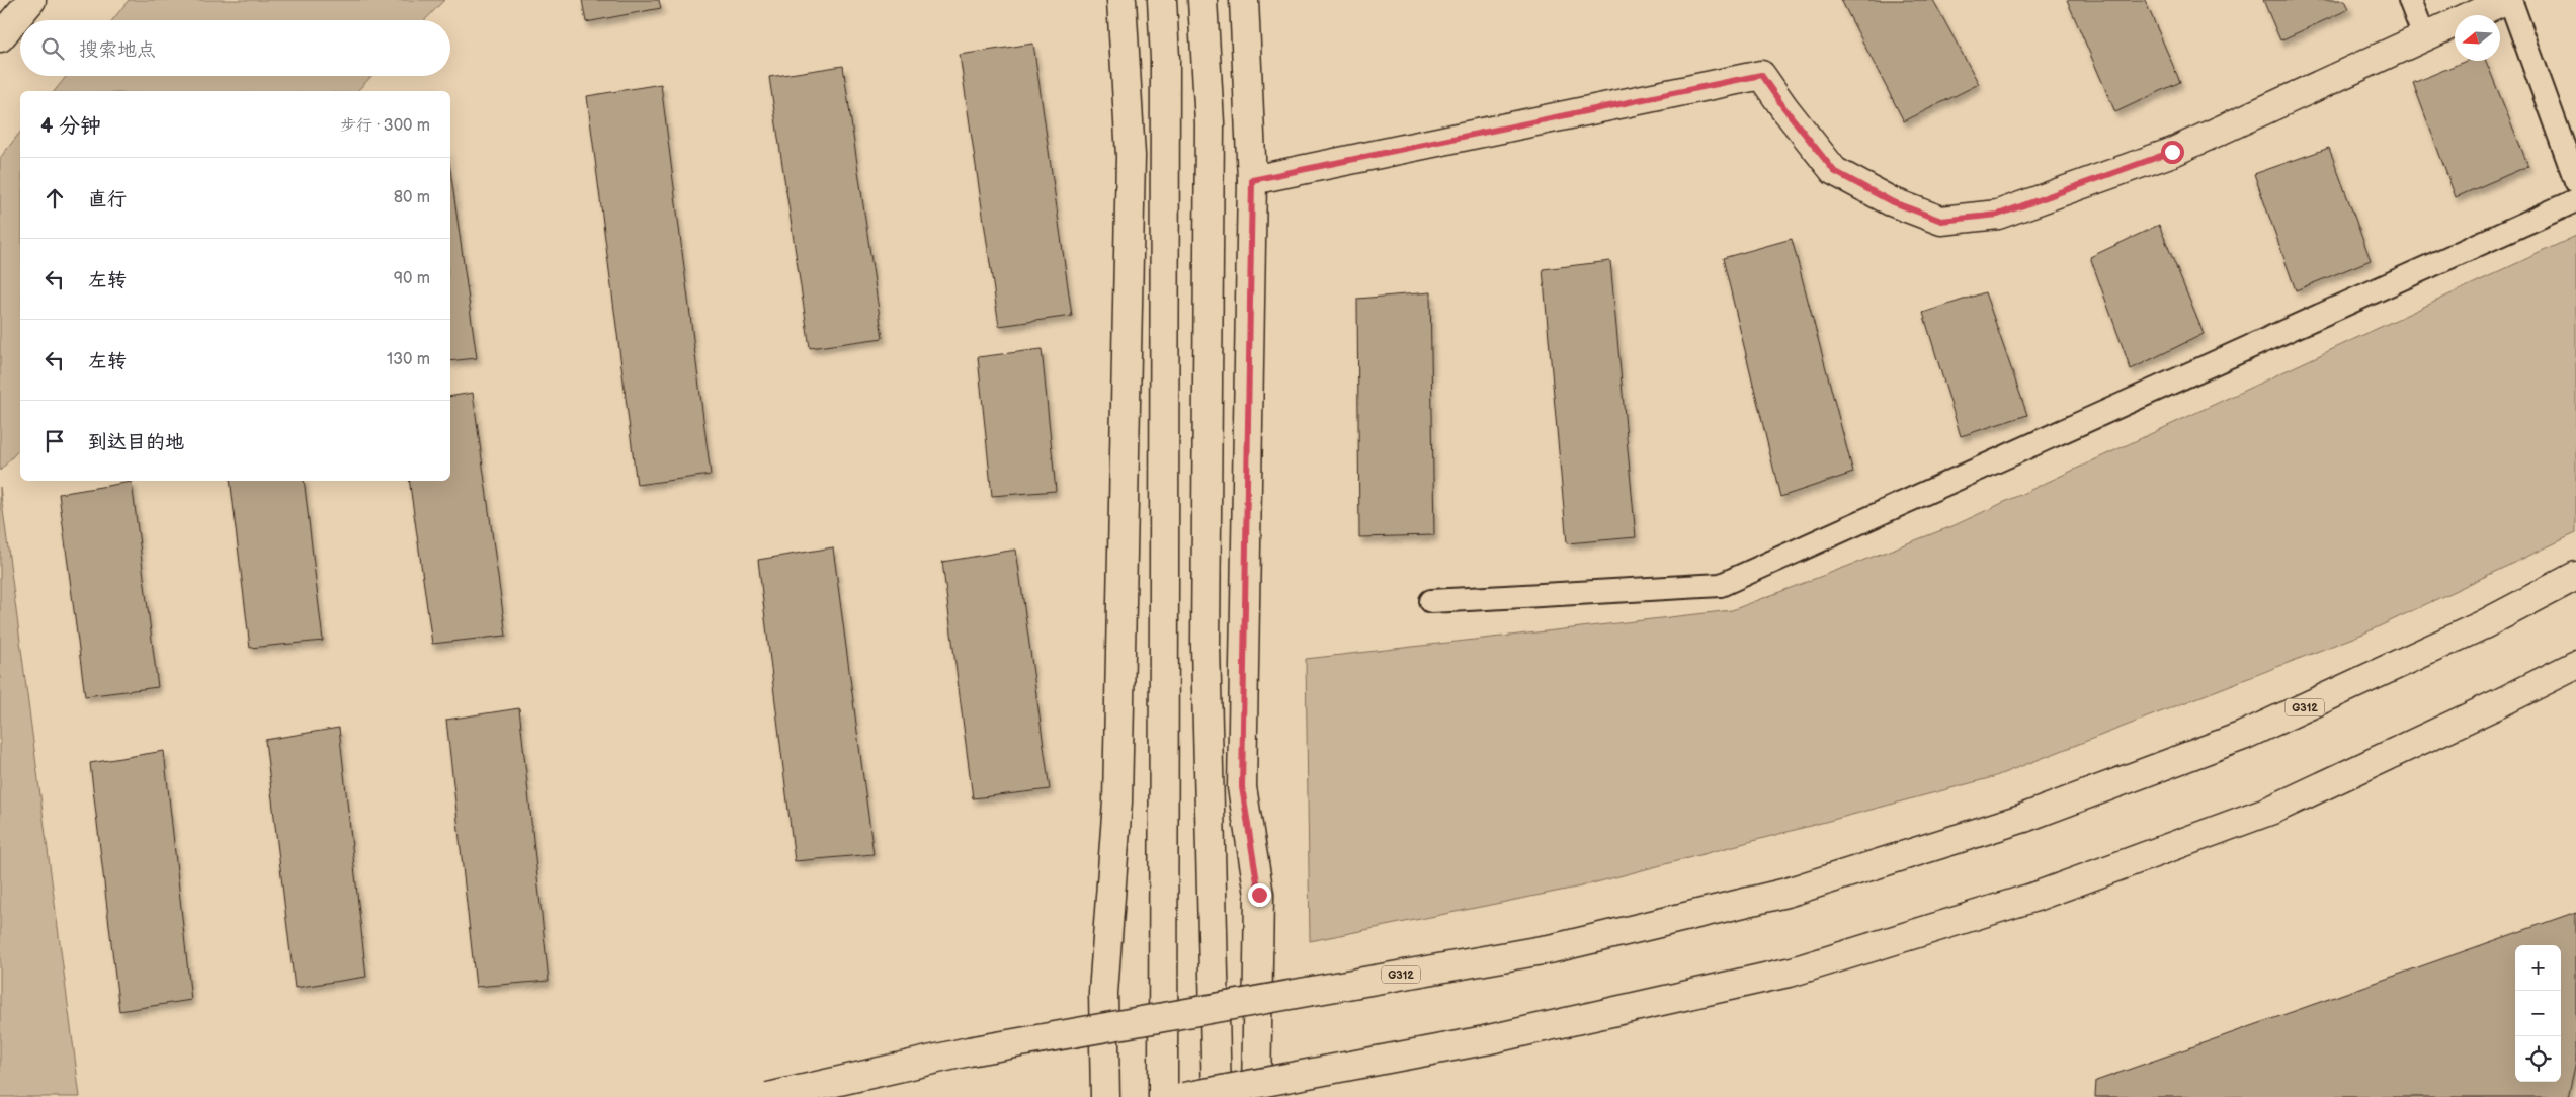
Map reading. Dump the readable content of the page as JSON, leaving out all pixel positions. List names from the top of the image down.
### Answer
{
  "streets": {
    "main road": ["G312"]
  },
  "north": "left",
  "page": {
    "search": "搜索地点",
    "heading": ["4 分钟", "步行 · 300 m"],
    "list": [
      ["直行", "80 m"],
      ["左转", "90 m"],
      ["左转", "130 m"],
      "到达目的地"
    ],
    "map_buttons": ["+", "−"]
  }
}
